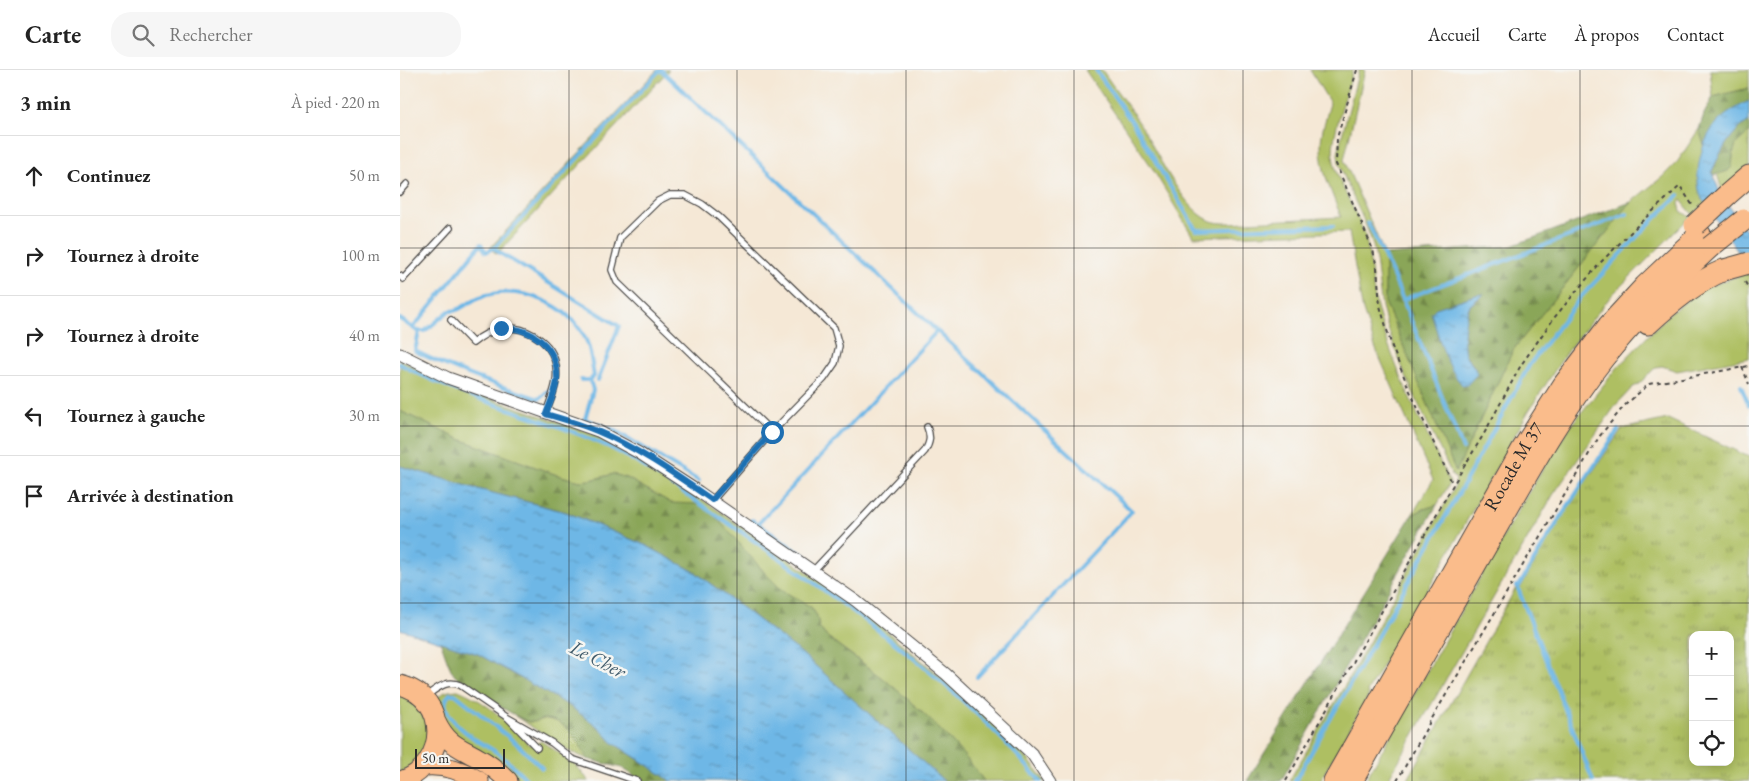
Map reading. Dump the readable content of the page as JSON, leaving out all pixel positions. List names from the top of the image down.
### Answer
{
  "streets": {
    "highway": ["Rocade M 37"]
  },
  "water": ["Le Cher"],
  "scale_bar": "50 m",
  "page": {
    "header": "Carte",
    "search": "Rechercher",
    "nav": [
      "Accueil",
      "Carte",
      "À propos",
      "Contact"
    ],
    "heading": ["3 min", "À pied · 220 m"],
    "list": [
      ["Continuez", "50 m"],
      ["Tournez à droite", "100 m"],
      ["Tournez à droite", "40 m"],
      ["Tournez à gauche", "30 m"],
      "Arrivée à destination"
    ],
    "map_buttons": ["+", "−"],
    "scale": "50 m"
  }
}
